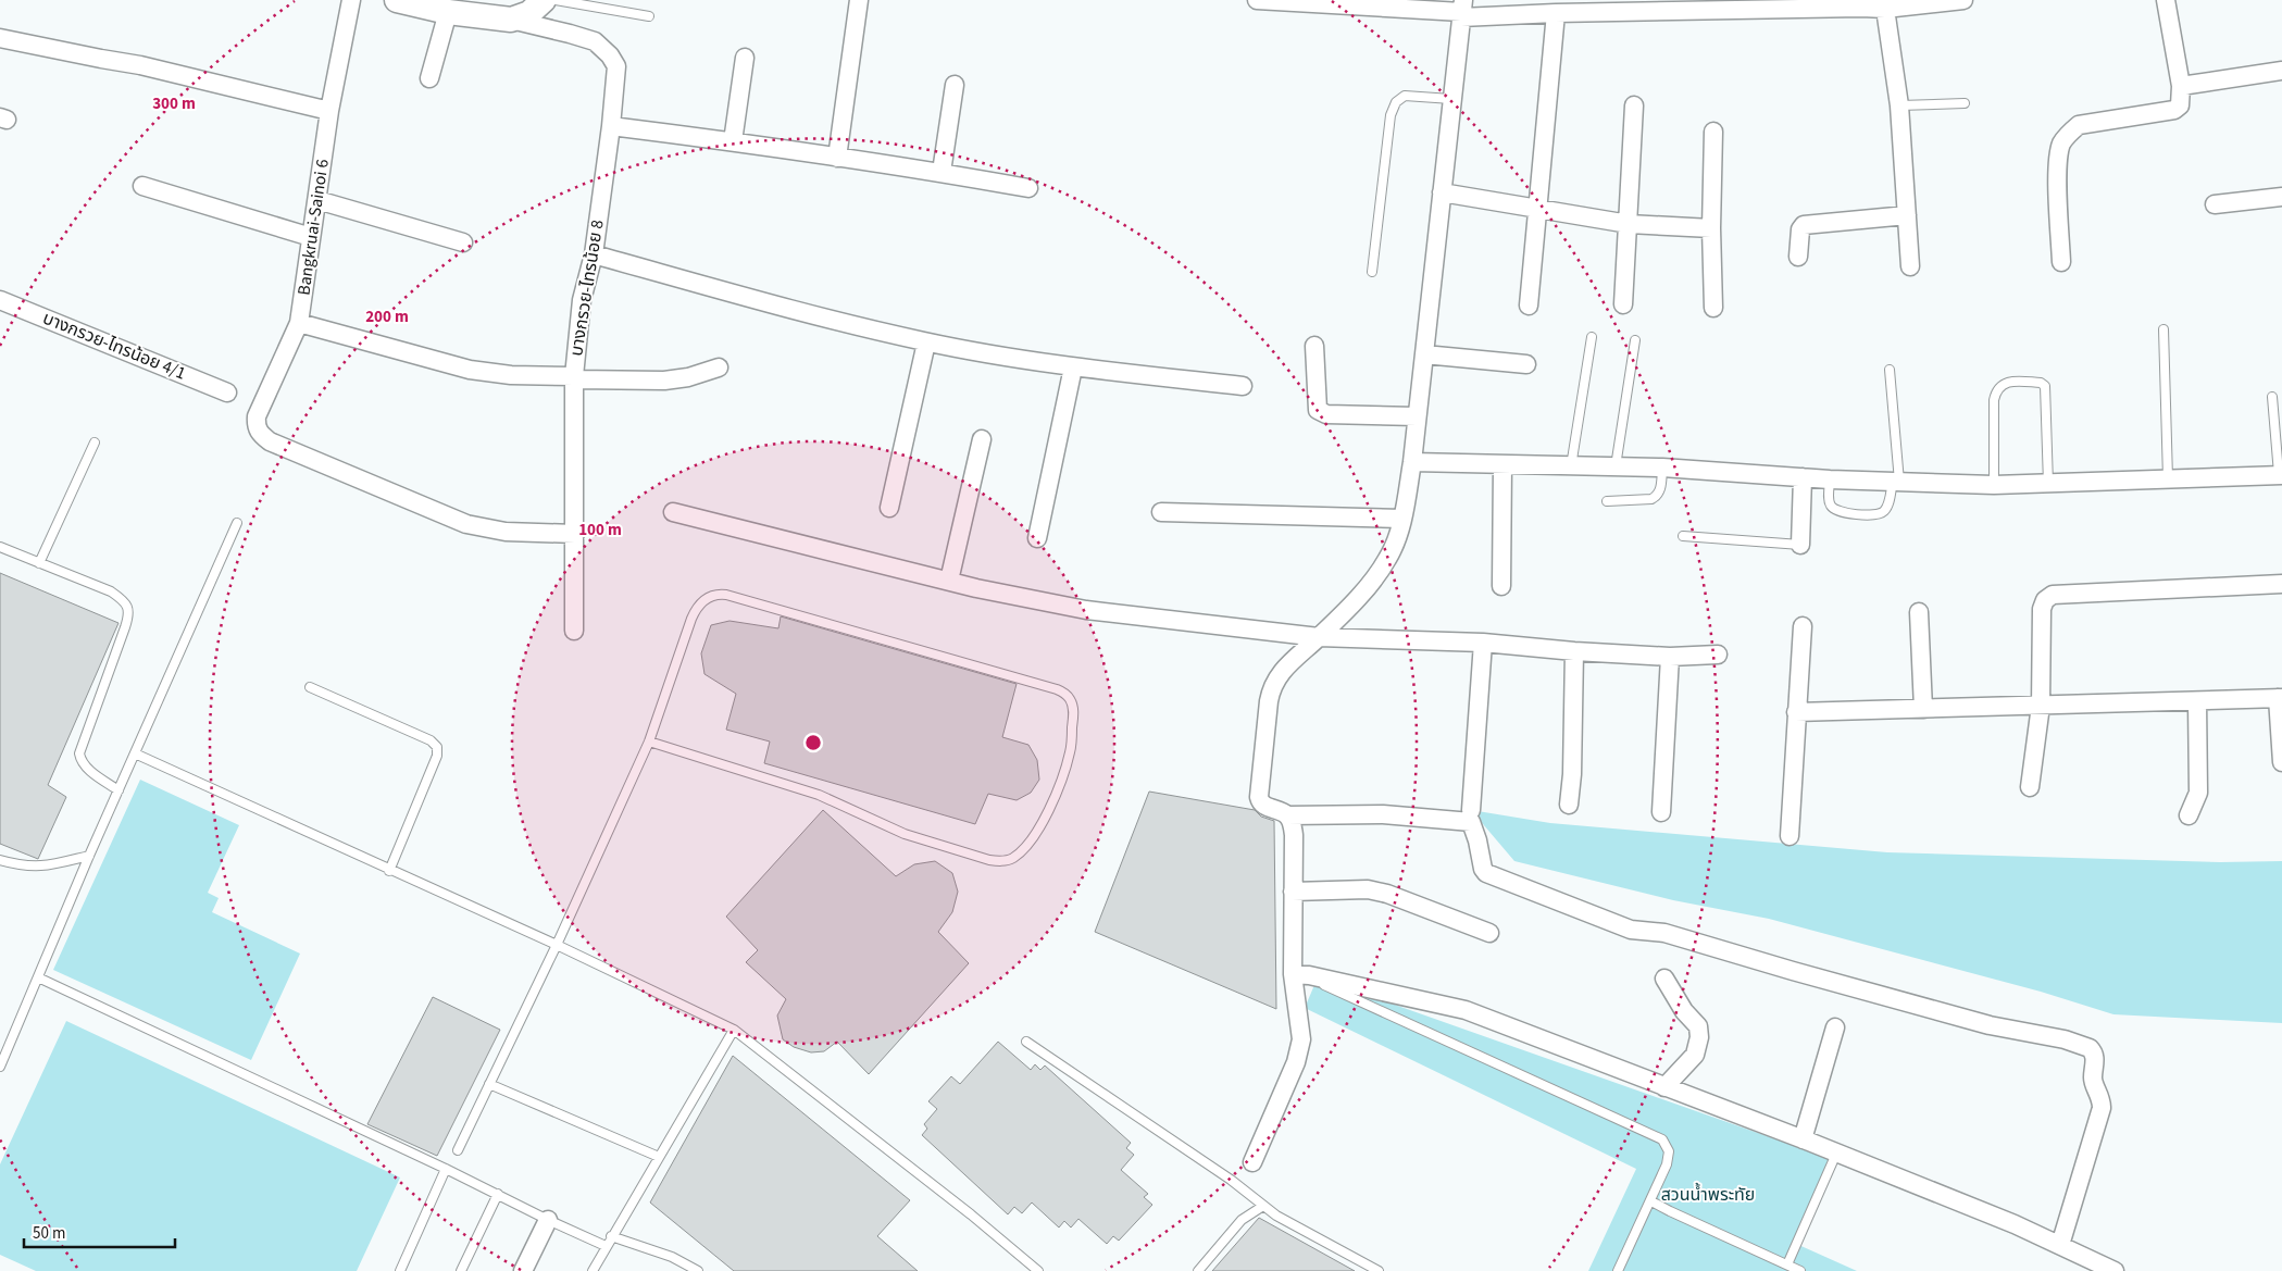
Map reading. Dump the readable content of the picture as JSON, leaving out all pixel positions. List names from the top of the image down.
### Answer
{
  "streets": {
    "street": ["Bangkruai-Sainoi 6", "บางกรวย-ไทรน้อย 8", "บางกรวย-ไทรน้อย 4/1"]
  },
  "crossings": [
    ["Bangkruai-Sainoi 6", "บางกรวย-ไทรน้อย 8"]
  ],
  "parks": ["สวนน้ำพระทัย"],
  "scale_bar": "50 m",
  "rings": ["300 m", "200 m", "100 m"]
}
